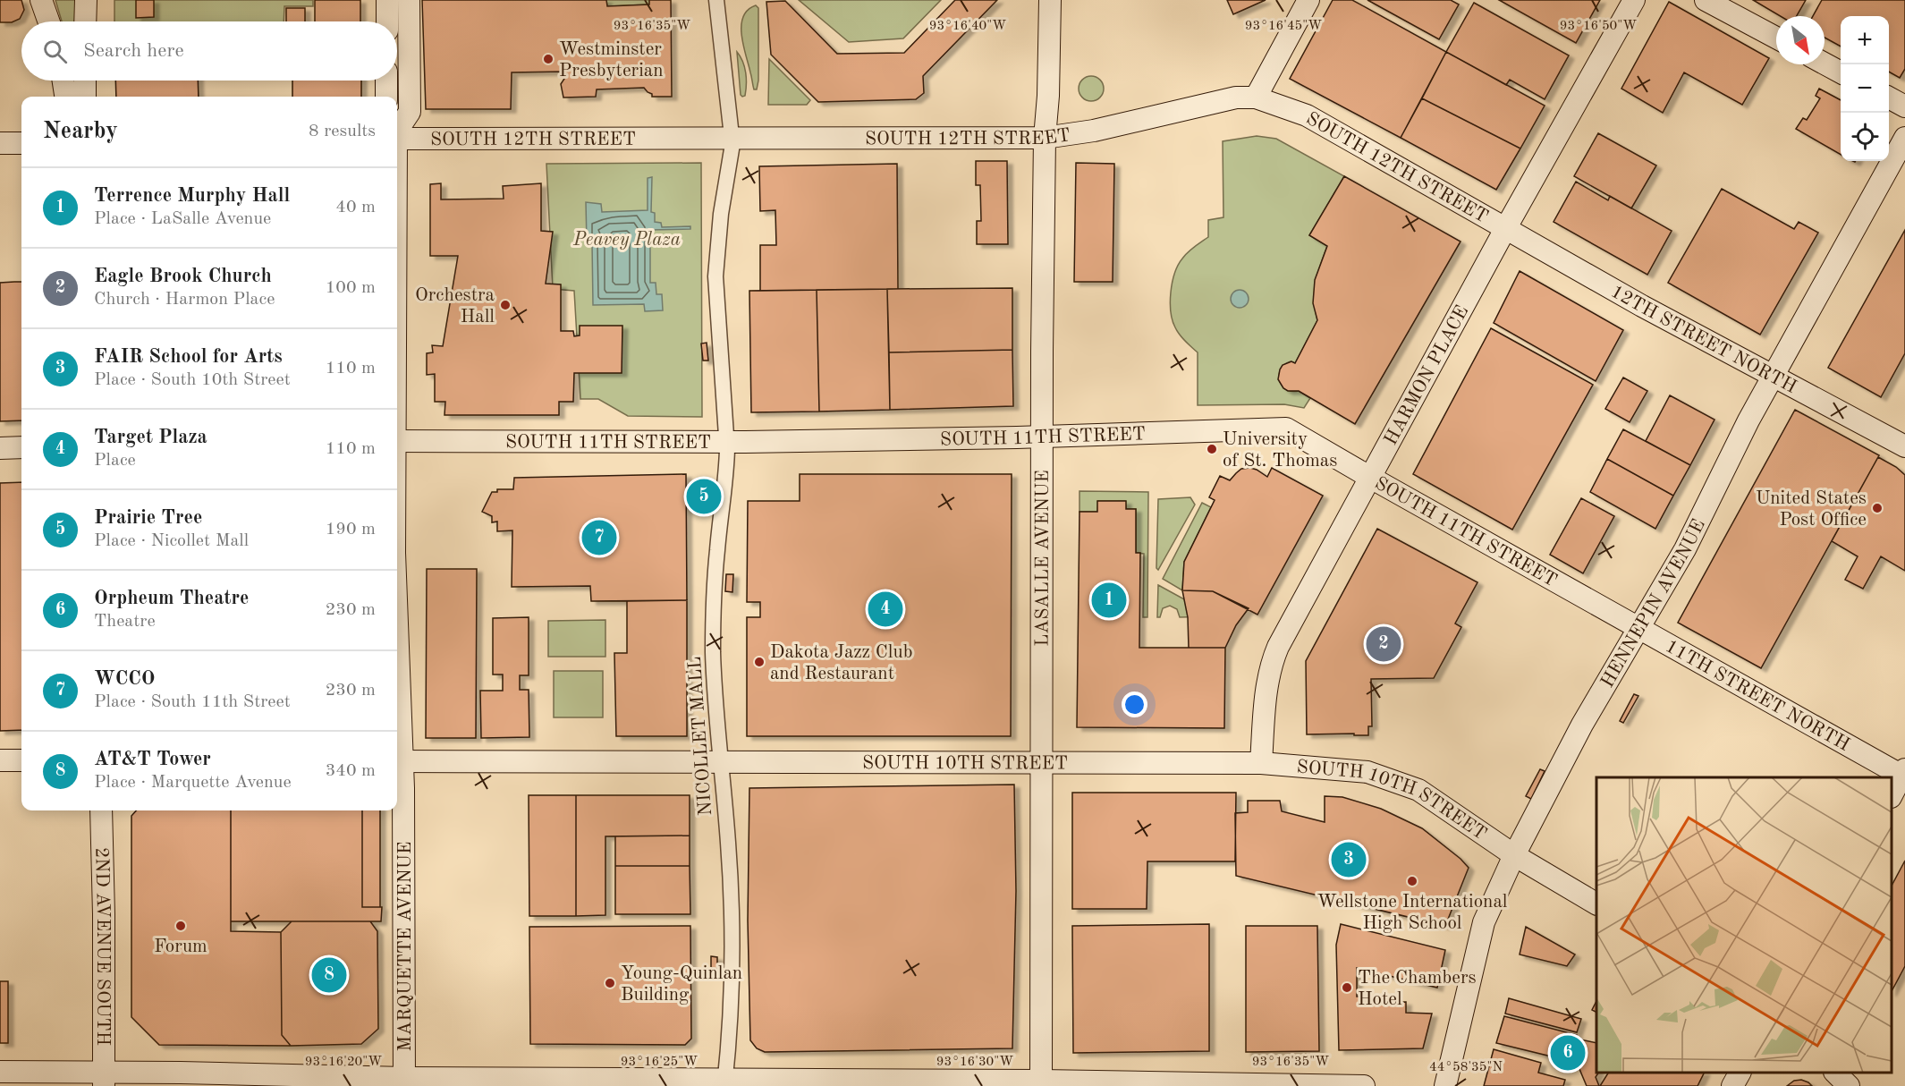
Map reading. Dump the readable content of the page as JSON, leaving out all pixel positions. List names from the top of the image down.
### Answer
{
  "streets": {
    "street": [
      "SOUTH 12TH STREET",
      "12TH STREET NORTH",
      "HARMON PLACE",
      "SOUTH 11TH STREET",
      "LASALLE AVENUE",
      "HENNEPIN AVENUE",
      "11TH STREET NORTH",
      "NICOLLET MALL",
      "SOUTH 10TH STREET",
      "2ND AVENUE SOUTH",
      "MARQUETTE AVENUE"
    ]
  },
  "crossings": [
    ["SOUTH 12TH STREET", "12TH STREET NORTH"],
    ["SOUTH 12TH STREET", "HARMON PLACE"],
    ["SOUTH 12TH STREET", "LASALLE AVENUE"],
    ["SOUTH 12TH STREET", "NICOLLET MALL"],
    ["12TH STREET NORTH", "HARMON PLACE"],
    ["12TH STREET NORTH", "HENNEPIN AVENUE"],
    ["HARMON PLACE", "SOUTH 11TH STREET"],
    ["HARMON PLACE", "SOUTH 10TH STREET"],
    ["SOUTH 11TH STREET", "LASALLE AVENUE"],
    ["SOUTH 11TH STREET", "HENNEPIN AVENUE"],
    ["SOUTH 11TH STREET", "11TH STREET NORTH"],
    ["SOUTH 11TH STREET", "NICOLLET MALL"],
    ["LASALLE AVENUE", "SOUTH 10TH STREET"],
    ["HENNEPIN AVENUE", "11TH STREET NORTH"],
    ["HENNEPIN AVENUE", "SOUTH 10TH STREET"],
    ["NICOLLET MALL", "SOUTH 10TH STREET"],
    ["SOUTH 10TH STREET", "MARQUETTE AVENUE"]
  ],
  "parks": ["Peavey Plaza"],
  "places": [
    "Westminster Presbyterian",
    "Orchestra Hall",
    "University of St. Thomas",
    "United States Post Office",
    "Dakota Jazz Club and Restaurant",
    "Wellstone International High School",
    "Forum",
    "Young-Quinlan Building",
    "The Chambers Hotel"
  ],
  "north": "bottom right",
  "page": {
    "map_buttons": ["+", "−"],
    "search": "Search here",
    "heading": ["Nearby", "8 results"],
    "list": [
      {
        "mark": "1",
        "name": "Terrence Murphy Hall",
        "note": "Place · LaSalle Avenue",
        "value": "40 m"
      },
      {
        "mark": "2",
        "name": "Eagle Brook Church",
        "note": "Church · Harmon Place",
        "value": "100 m"
      },
      {
        "mark": "3",
        "name": "FAIR School for Arts",
        "note": "Place · South 10th Street",
        "value": "110 m"
      },
      {
        "mark": "4",
        "name": "Target Plaza",
        "note": "Place",
        "value": "110 m"
      },
      {
        "mark": "5",
        "name": "Prairie Tree",
        "note": "Place · Nicollet Mall",
        "value": "190 m"
      },
      {
        "mark": "6",
        "name": "Orpheum Theatre",
        "note": "Theatre",
        "value": "230 m"
      },
      {
        "mark": "7",
        "name": "WCCO",
        "note": "Place · South 11th Street",
        "value": "230 m"
      },
      {
        "mark": "8",
        "name": "AT&T Tower",
        "note": "Place · Marquette Avenue",
        "value": "340 m"
      }
    ],
    "pins": [
      "5",
      "7",
      "1",
      "4",
      "2",
      "3",
      "8",
      "6"
    ]
  },
  "coordinates": [
    "93°16'35\"W",
    "93°16'40\"W",
    "93°16'50\"W",
    "93°16'45\"W",
    "93°16'20\"W",
    "93°16'25\"W",
    "93°16'30\"W",
    "44°58'35\"N"
  ]
}
